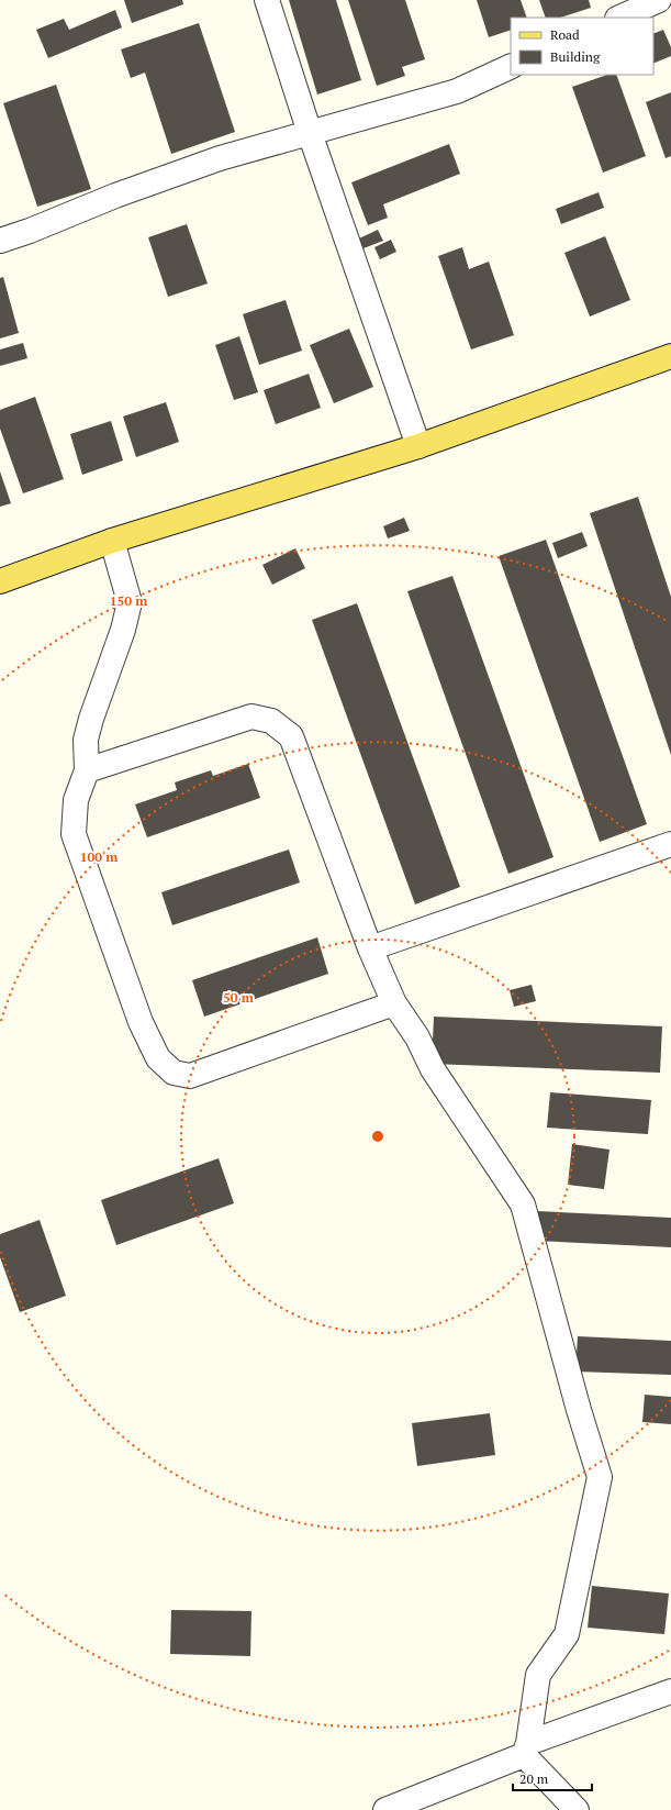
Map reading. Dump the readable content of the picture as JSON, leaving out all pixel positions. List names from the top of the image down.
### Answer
{
  "legend": ["Road", "Building"],
  "scale_bar": "20 m",
  "rings": ["150 m", "100 m", "50 m"]
}
